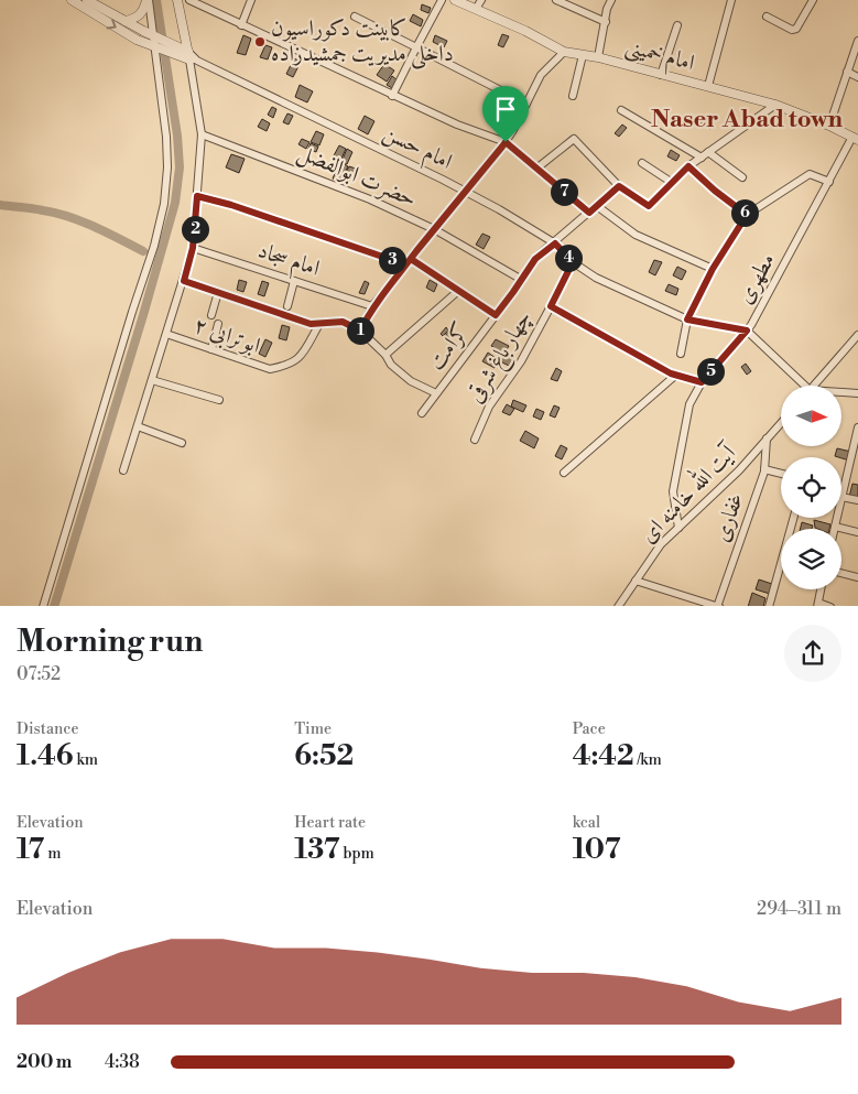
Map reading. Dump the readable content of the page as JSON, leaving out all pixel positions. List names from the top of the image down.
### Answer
{
  "streets": {
    "street": [
      "امام خمینی",
      "امام حسن",
      "حضرت ابوالفضل",
      "امام سجاد",
      "مطهری",
      "ابوترابی ۲",
      "کرامت",
      "چهار باغ شرقی",
      "آیت الله خامنه ای",
      "غفاری"
    ]
  },
  "crossings": [
    ["امام خمینی", "مطهری"],
    ["امام حسن", "مطهری"],
    ["امام حسن", "کرامت"],
    ["امام حسن", "چهار باغ شرقی"],
    ["حضرت ابوالفضل", "کرامت"],
    ["مطهری", "آیت الله خامنه ای"],
    ["آیت الله خامنه ای", "غفاری"]
  ],
  "districts": ["Naser Abad town"],
  "places": ["کابینت دکوراسیون داخلی مدیریت جمشیدزاده"],
  "north": "right",
  "page": {
    "pins": [
      "7",
      "6",
      "2",
      "4",
      "3",
      "1",
      "5"
    ],
    "heading": ["Morning run", "07:52"],
    "stats": [
      ["Distance", "1.46 km"],
      ["Time", "6:52"],
      ["Pace", "4:42 /km"],
      ["Elevation", "17 m"],
      ["Heart rate", "137 bpm"],
      ["kcal", "107"]
    ],
    "chart": ["Elevation", "294–311 m"],
    "list": [
      {
        "name": "200 m",
        "note": "4:38"
      }
    ]
  }
}
